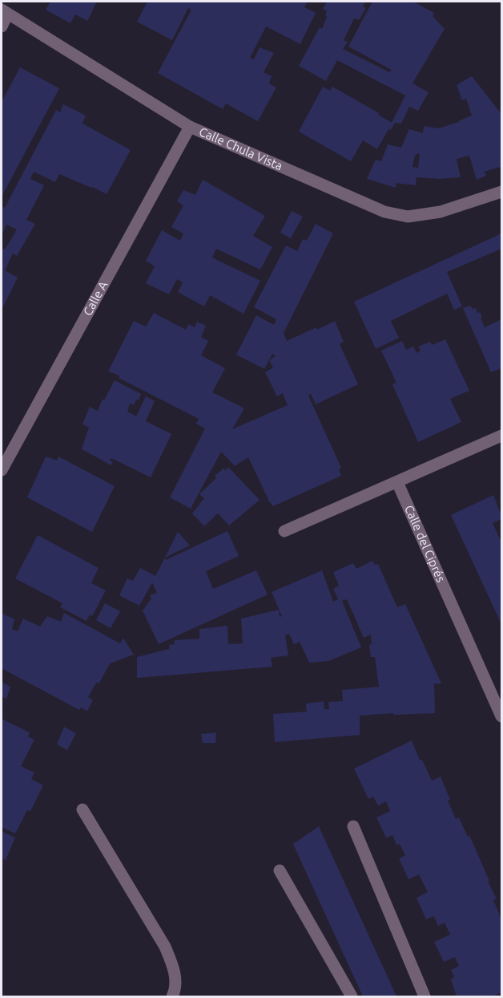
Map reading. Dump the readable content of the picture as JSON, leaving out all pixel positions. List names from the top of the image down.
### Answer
{
  "streets": {
    "street": ["Calle Chula Vista", "Calle A", "Calle del Ciprés"]
  },
  "crossings": [
    ["Calle Chula Vista", "Calle A"]
  ]
}
